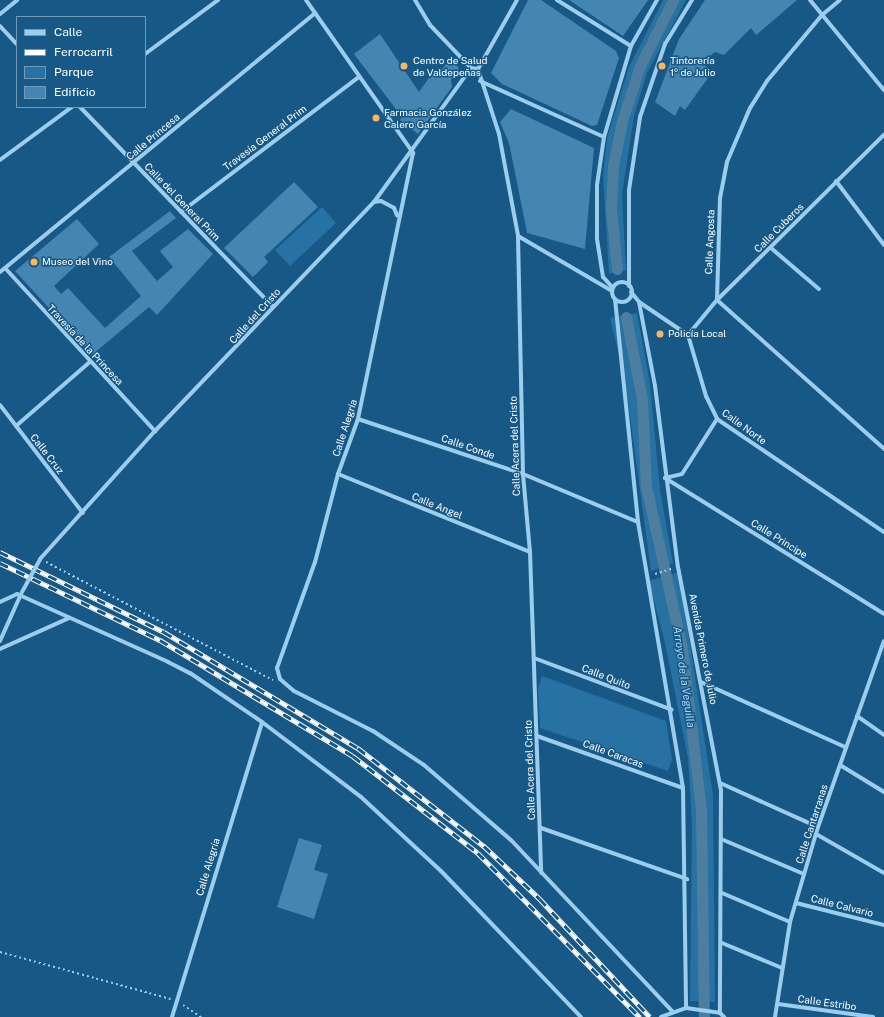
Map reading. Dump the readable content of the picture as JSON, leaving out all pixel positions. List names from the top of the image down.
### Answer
{
  "streets": {
    "street": [
      "Calle Princesa",
      "Travesía General Prim",
      "Calle del General Prim",
      "Calle Cuberos",
      "Calle Angosta",
      "Calle del Cristo",
      "Travesía de la Princesa",
      "Calle Norte",
      "Calle Alegría",
      "Calle Acera del Cristo",
      "Calle Conde",
      "Calle Cruz",
      "Calle Angel",
      "Calle Principe",
      "Avenida Primero de Julio",
      "Calle Quito",
      "Calle Caracas",
      "Calle Cantarranas",
      "Calle Calvario",
      "Calle Estribo"
    ]
  },
  "crossings": [
    ["Calle Princesa", "Calle del General Prim"],
    ["Calle Princesa", "Travesía de la Princesa"],
    ["Travesía General Prim", "Calle del General Prim"],
    ["Calle del General Prim", "Calle del Cristo"],
    ["Calle Cuberos", "Calle Angosta"],
    ["Calle Cuberos", "Calle Norte"],
    ["Calle del Cristo", "Travesía de la Princesa"],
    ["Calle del Cristo", "Calle Alegría"],
    ["Calle del Cristo", "Calle Cruz"],
    ["Calle Alegría", "Calle Conde"],
    ["Calle Alegría", "Calle Angel"],
    ["Calle Acera del Cristo", "Calle Conde"],
    ["Calle Acera del Cristo", "Calle Angel"],
    ["Calle Acera del Cristo", "Calle Quito"],
    ["Calle Acera del Cristo", "Calle Caracas"],
    ["Calle Principe", "Avenida Primero de Julio"],
    ["Calle Cantarranas", "Calle Calvario"],
    ["Calle Cantarranas", "Calle Estribo"]
  ],
  "water": ["Arroyo de la Veguilla"],
  "places": [
    "Centro de Salud de Valdepeñas",
    "Tintorería 1º de Julio",
    "Farmacia González Calero García",
    "Museo del Vino",
    "Policía Local"
  ],
  "legend": [
    "Calle",
    "Ferrocarril",
    "Parque",
    "Edificio"
  ]
}
